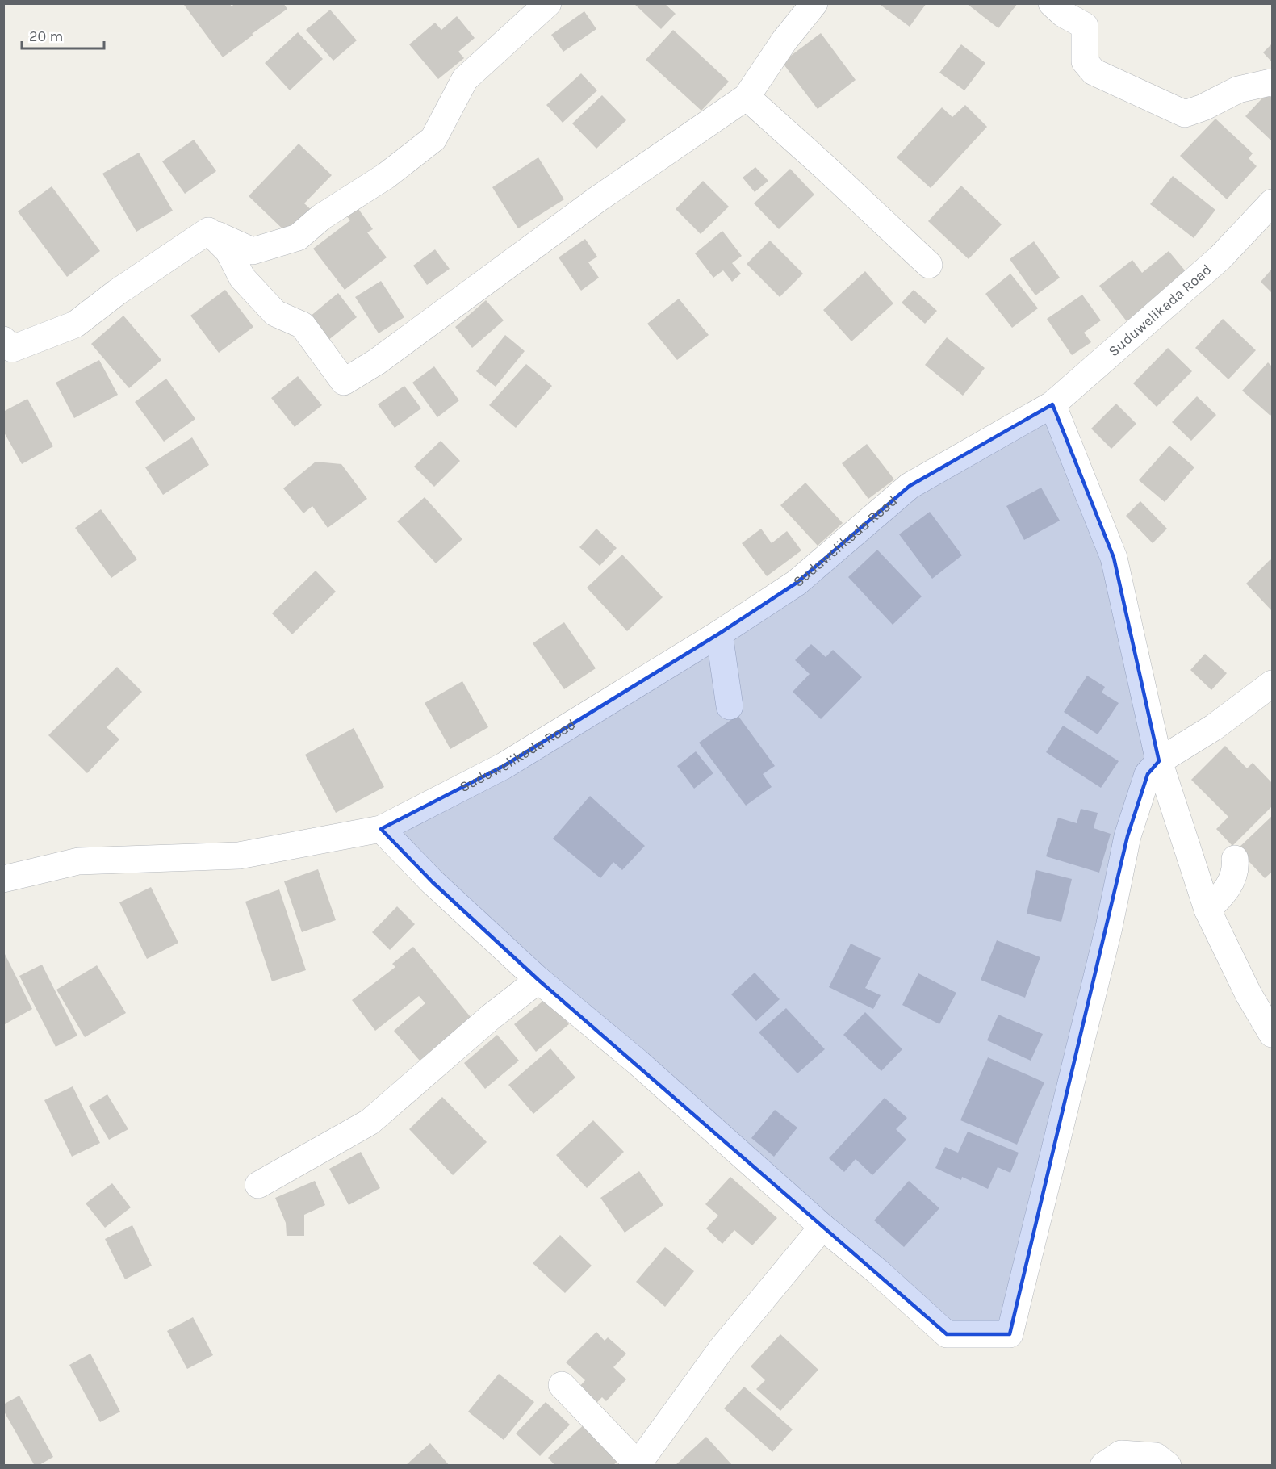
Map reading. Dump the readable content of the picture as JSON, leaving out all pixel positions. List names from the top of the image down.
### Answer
{
  "streets": {
    "street": ["Suduwelikada Road"]
  },
  "scale_bar": "20 m"
}
